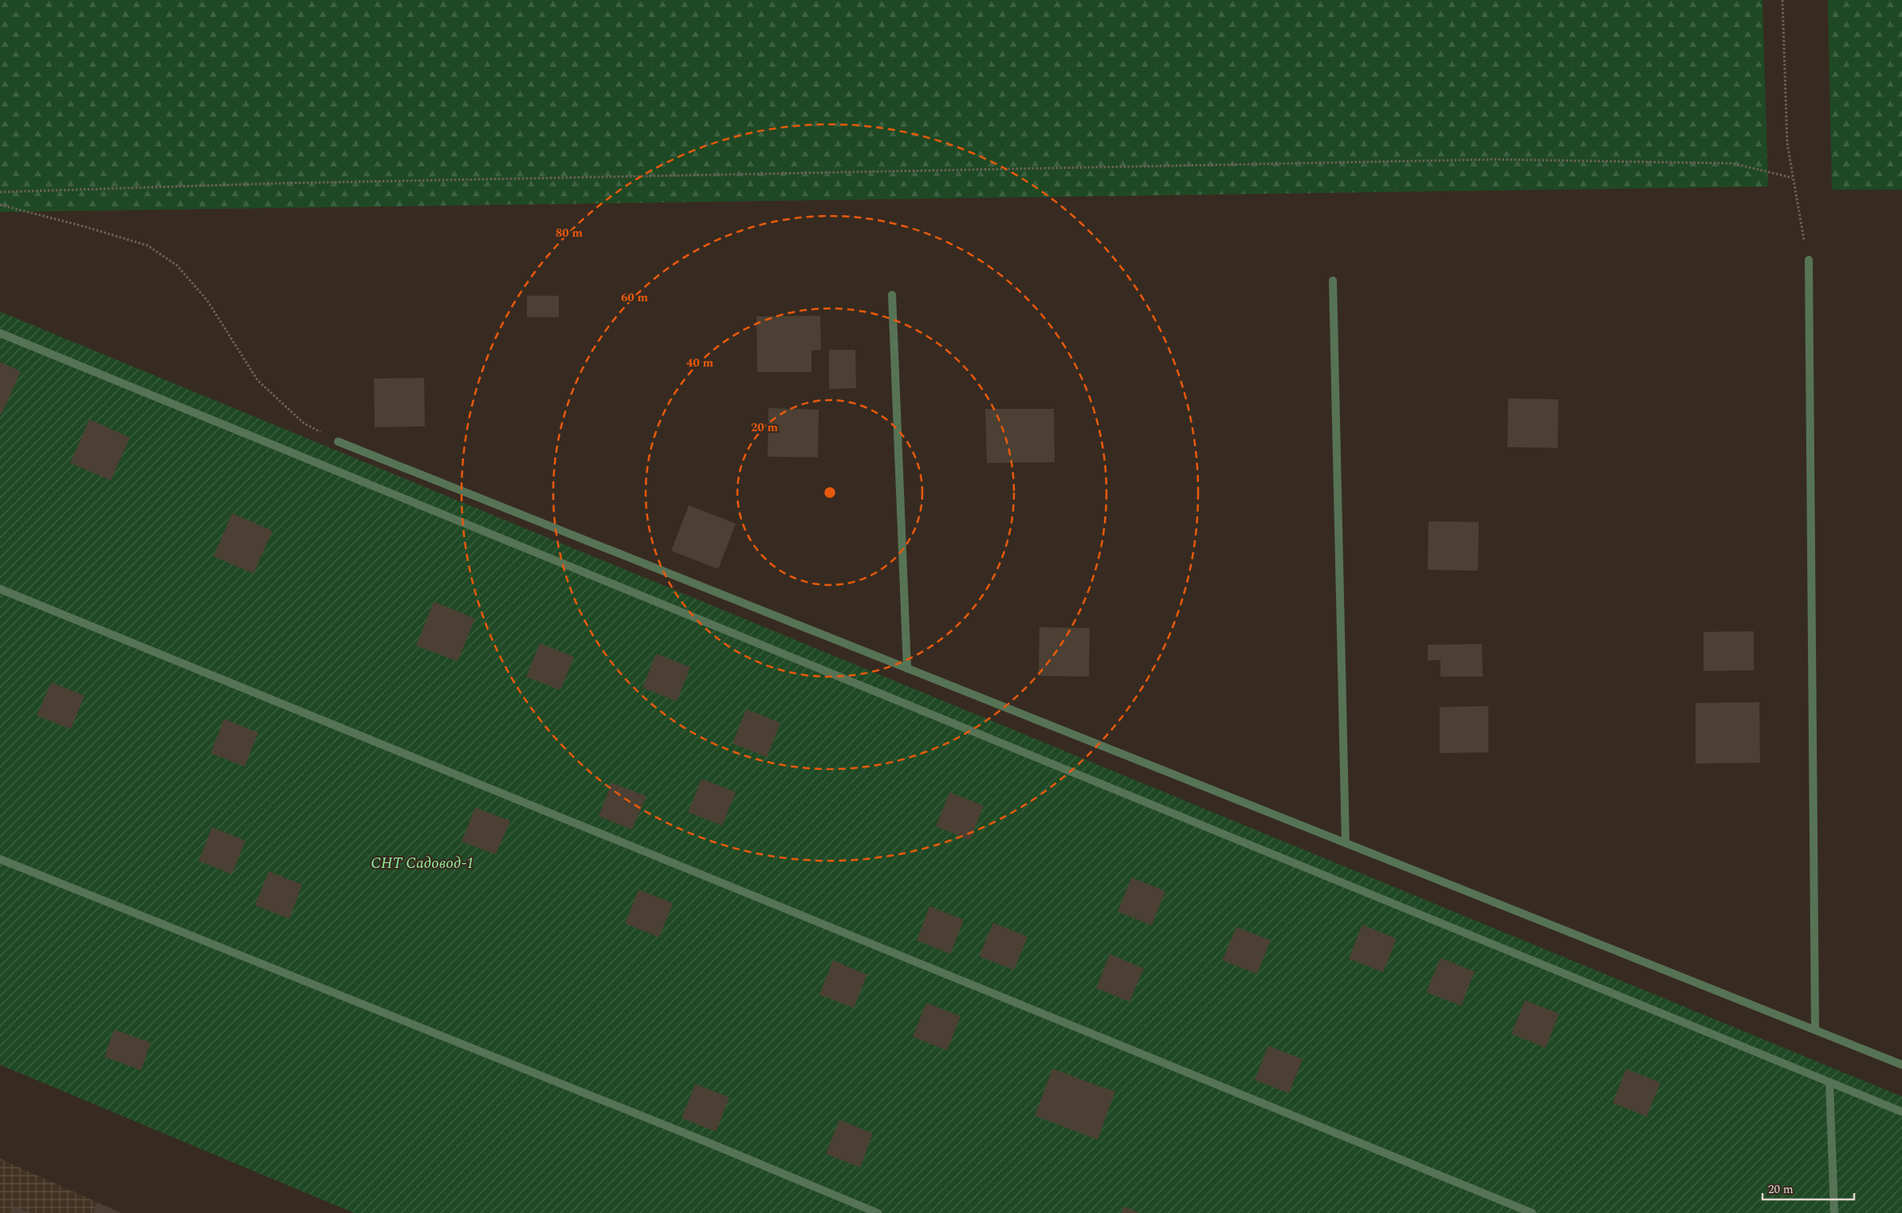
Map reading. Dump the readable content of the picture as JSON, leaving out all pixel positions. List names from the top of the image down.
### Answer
{
  "parks": ["СНТ Садовод-1"],
  "scale_bar": "20 m",
  "rings": [
    "80 m",
    "60 m",
    "40 m",
    "20 m"
  ]
}
